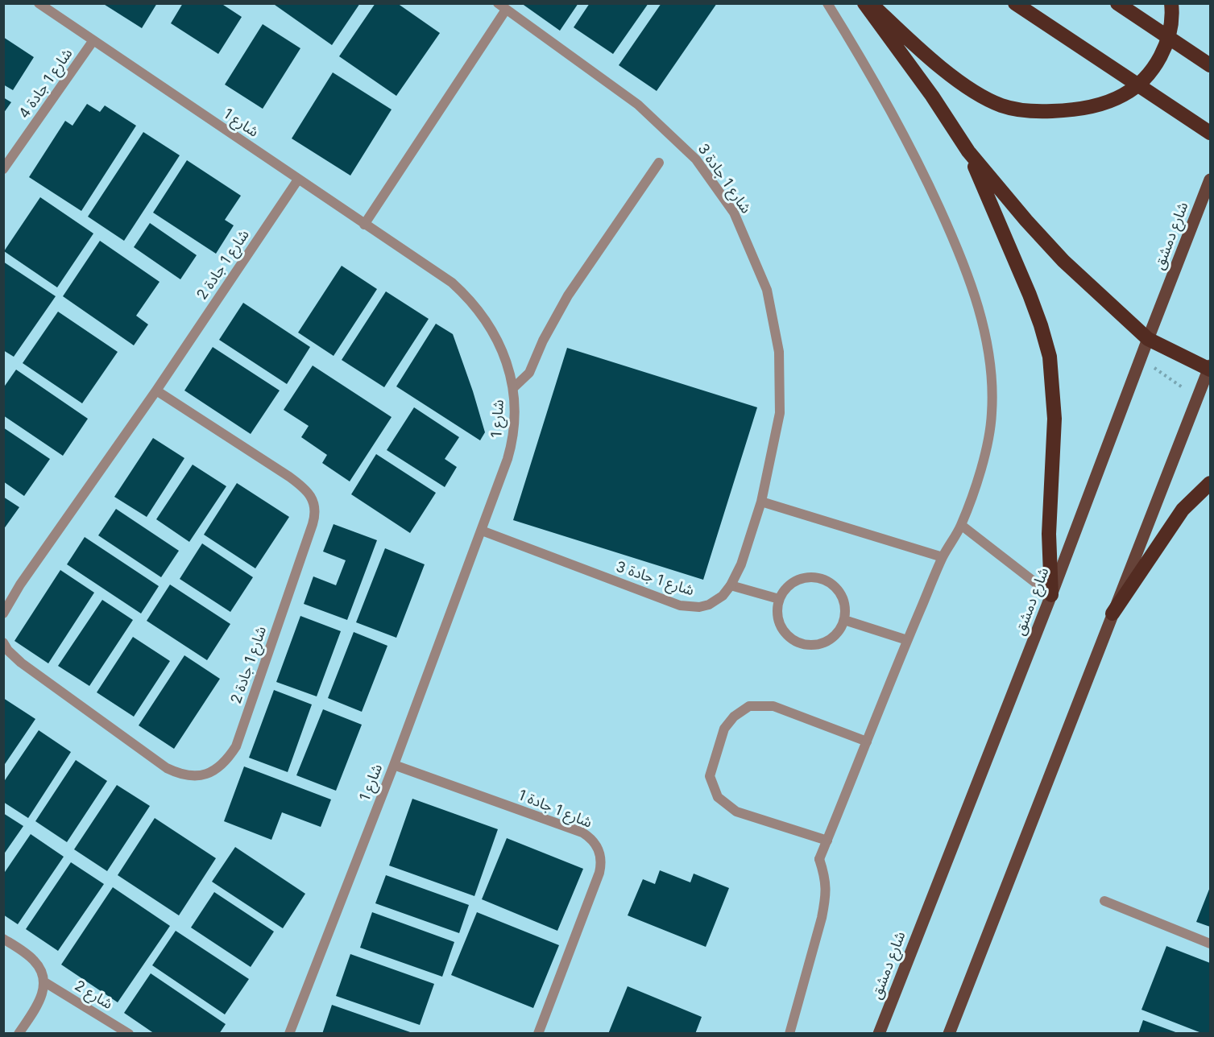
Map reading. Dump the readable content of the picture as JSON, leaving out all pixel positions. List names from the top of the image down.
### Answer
{
  "streets": {
    "main road": ["شارع دمشق"],
    "street": [
      "شارع 1 جادة 4",
      "شارع 1",
      "شارع 1 جادة 3",
      "شارع 1 جادة 2",
      "شارع 1 جادة 1",
      "شارع 2"
    ]
  },
  "crossings": [
    ["شارع 1 جادة 4", "شارع 1"],
    ["شارع 1", "شارع 1 جادة 3"],
    ["شارع 1", "شارع 1 جادة 2"],
    ["شارع 1", "شارع 1 جادة 1"]
  ]
}
